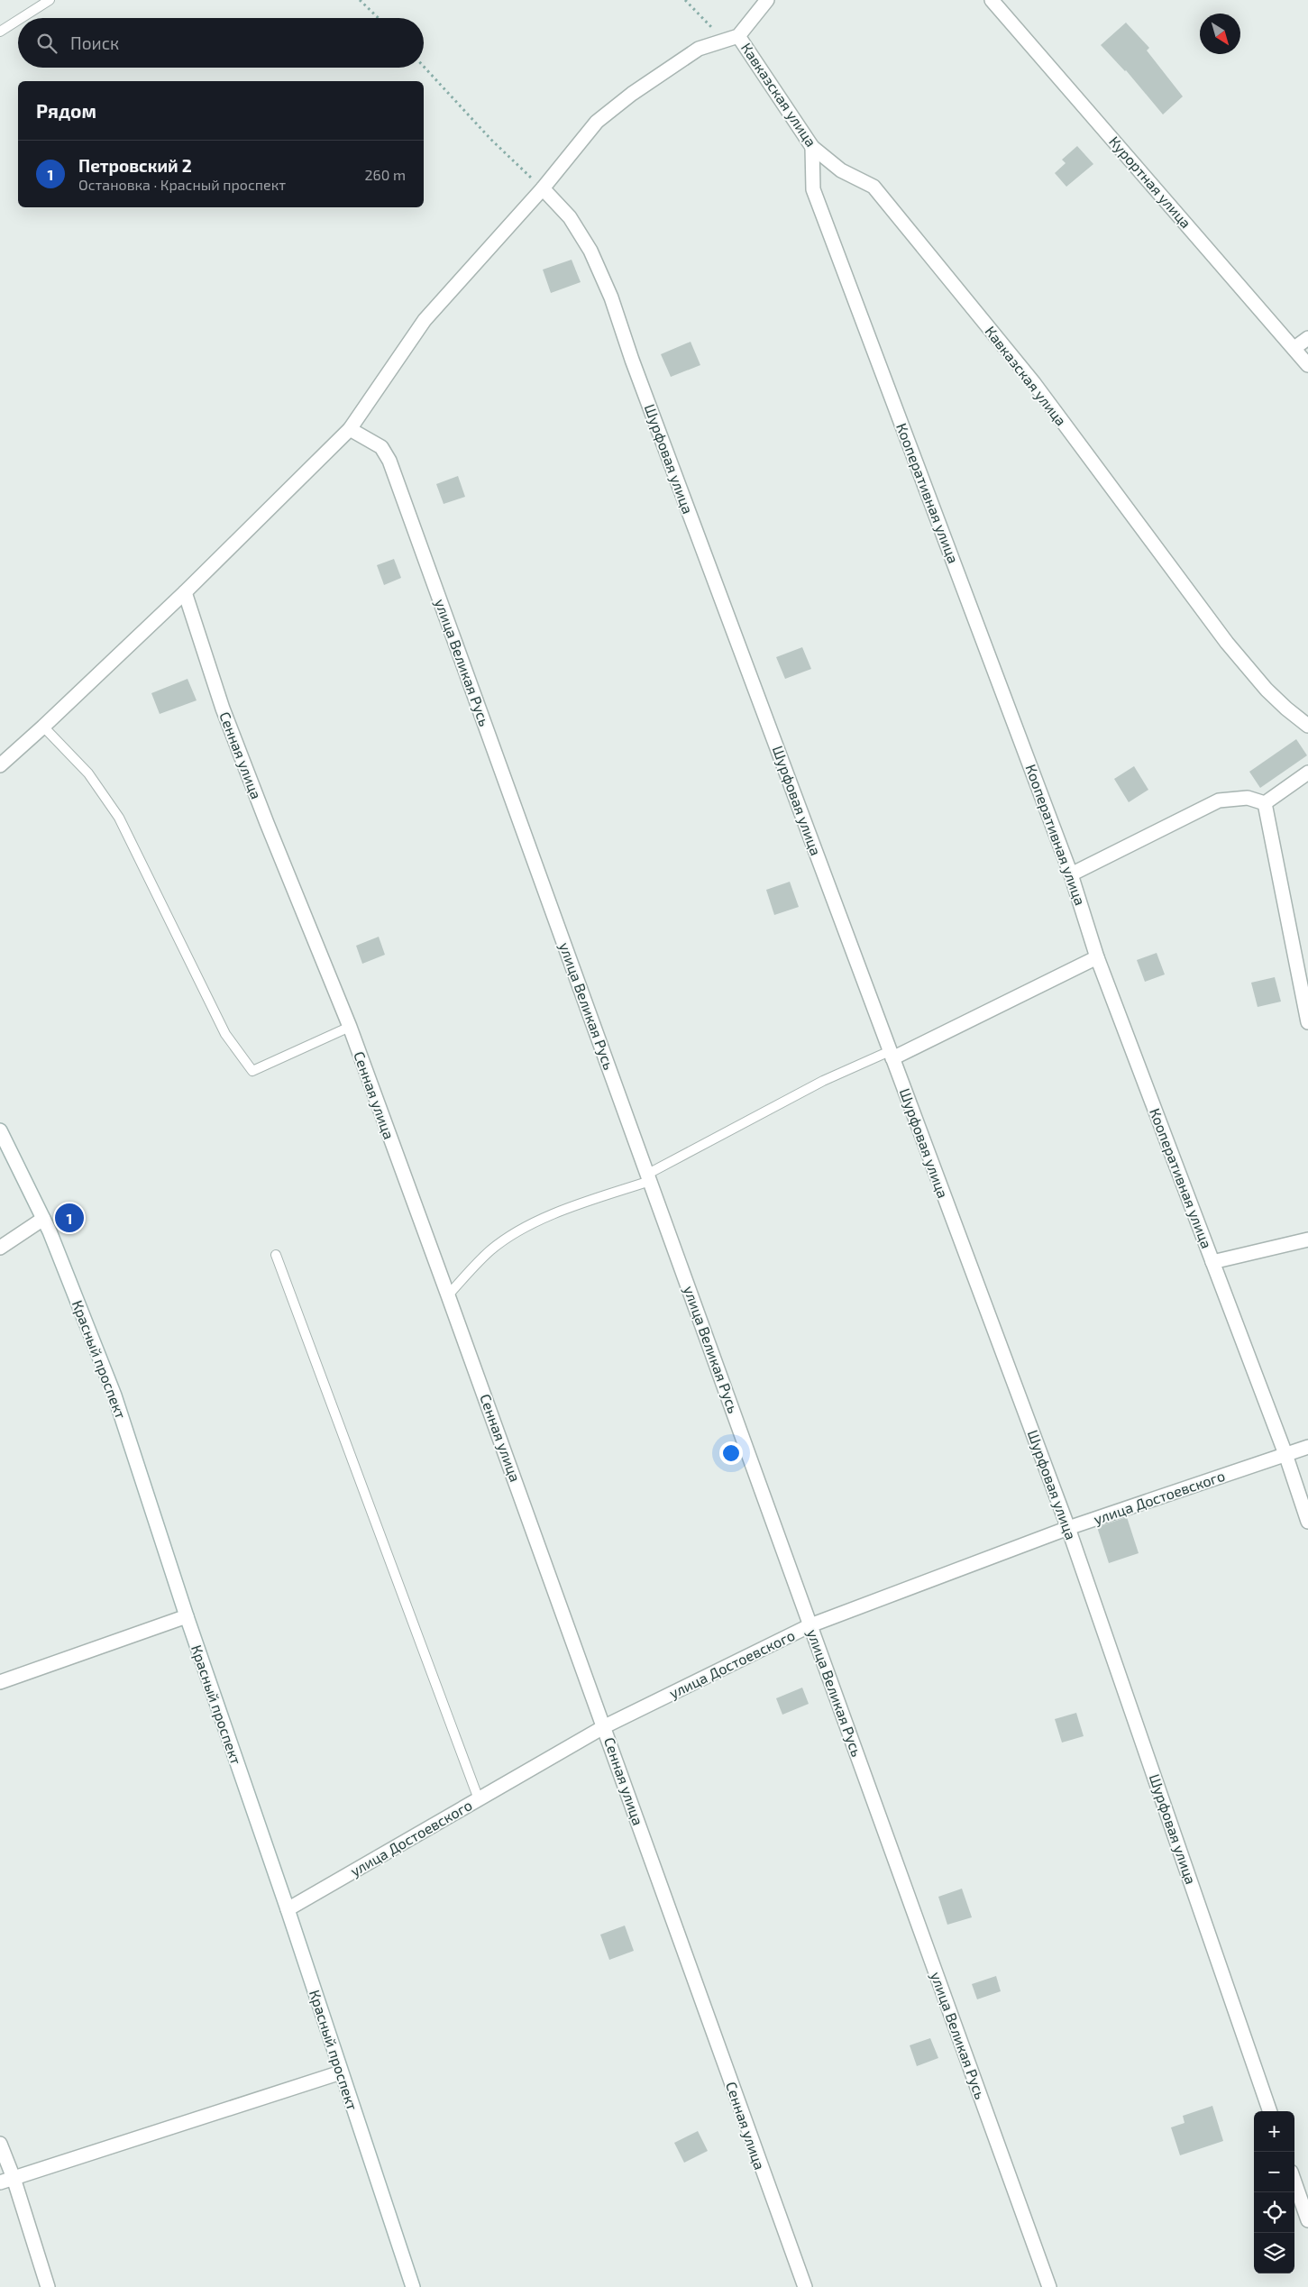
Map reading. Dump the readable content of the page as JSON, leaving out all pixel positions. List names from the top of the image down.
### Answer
{
  "streets": {
    "street": [
      "Кавказская улица",
      "Курортная улица",
      "Шурфовая улица",
      "Кооперативная улица",
      "улица Великая Русь",
      "Сенная улица",
      "Красный проспект",
      "улица Достоевского"
    ]
  },
  "crossings": [
    ["Кавказская улица", "Кооперативная улица"],
    ["Шурфовая улица", "улица Достоевского"],
    ["Кооперативная улица", "улица Достоевского"],
    ["улица Великая Русь", "улица Достоевского"],
    ["Сенная улица", "улица Достоевского"],
    ["Красный проспект", "улица Достоевского"]
  ],
  "north": "bottom right",
  "page": {
    "search": "Поиск",
    "heading": "Рядом",
    "list": [
      {
        "mark": "1",
        "name": "Петровский 2",
        "note": "Остановка · Красный проспект",
        "value": "260 m"
      }
    ],
    "pins": "1",
    "map_buttons": ["+", "−"]
  }
}
